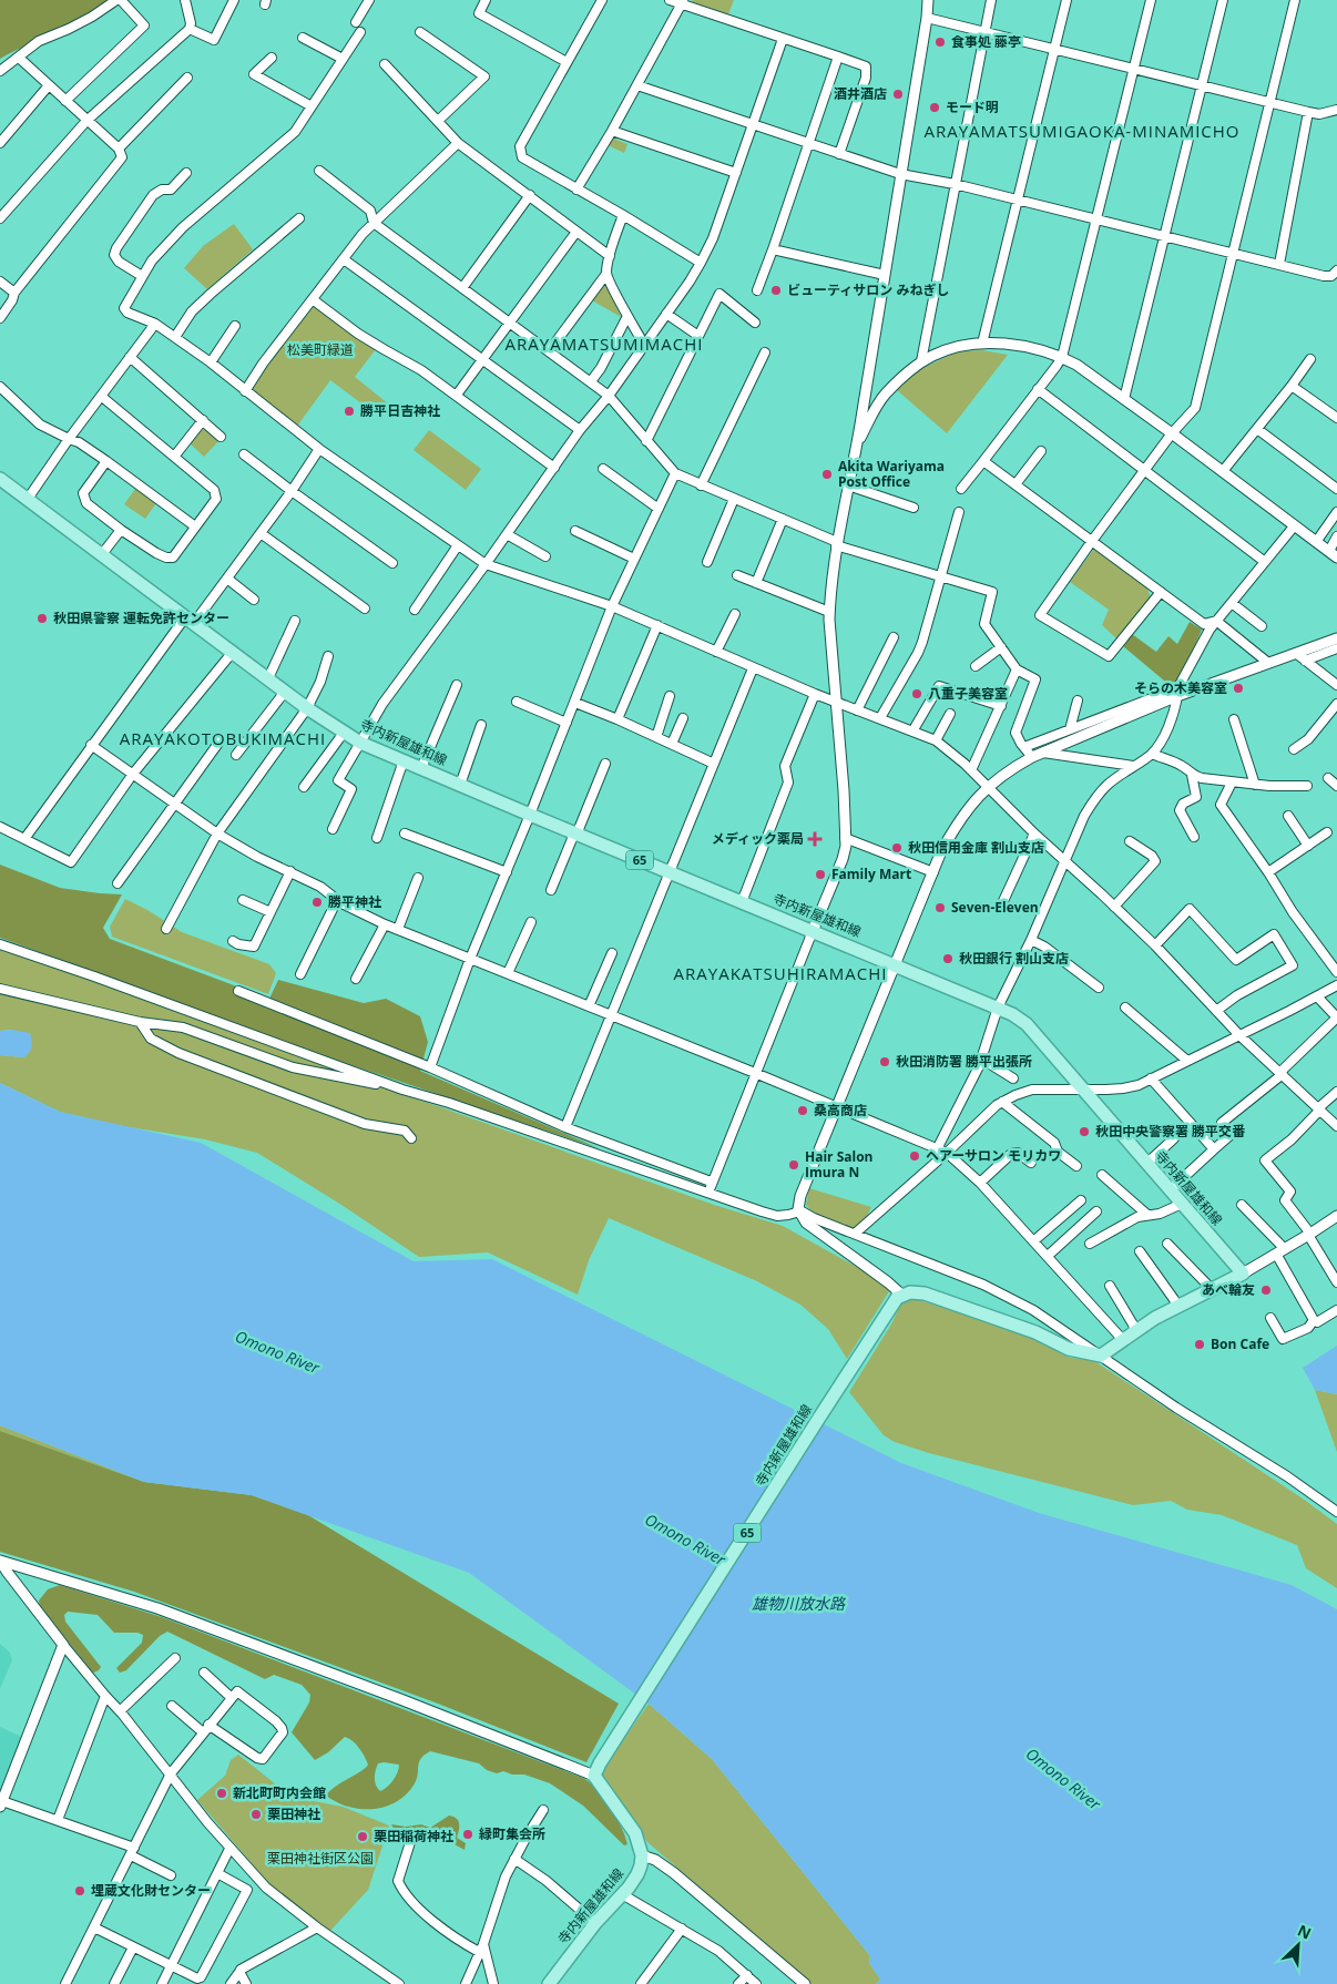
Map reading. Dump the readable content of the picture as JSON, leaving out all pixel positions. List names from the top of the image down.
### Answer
{
  "streets": {
    "main road": ["寺内新屋雄和線", "65"]
  },
  "districts": [
    "ARAYAMATSUMIGAOKA-MINAMICHO",
    "ARAYAMATSUMIMACHI",
    "ARAYAKOTOBUKIMACHI",
    "ARAYAKATSUHIRAMACHI"
  ],
  "water": ["Omono River", "雄物川放水路"],
  "parks": ["松美町緑道", "栗田神社街区公園"],
  "places": {
    "other": [
      "食事処 藤亭",
      "酒井酒店",
      "モード明",
      "ビューティサロン みねぎし",
      "勝平日吉神社",
      "Akita Wariyama Post Office",
      "秋田県警察 運転免許センター",
      "そらの木美容室",
      "八重子美容室",
      "秋田信用金庫 割山支店",
      "Family Mart",
      "勝平神社",
      "Seven-Eleven",
      "秋田銀行 割山支店",
      "秋田消防署 勝平出張所",
      "桑高商店",
      "秋田中央警察署 勝平交番",
      "ヘアーサロン モリカワ",
      "Hair Salon Imura N",
      "あべ輪友",
      "Bon Cafe",
      "新北町町内会館",
      "栗田神社",
      "緑町集会所",
      "栗田稲荷神社",
      "埋蔵文化財センター"
    ],
    "health": ["メディック薬局"]
  },
  "north": "top right"
}
